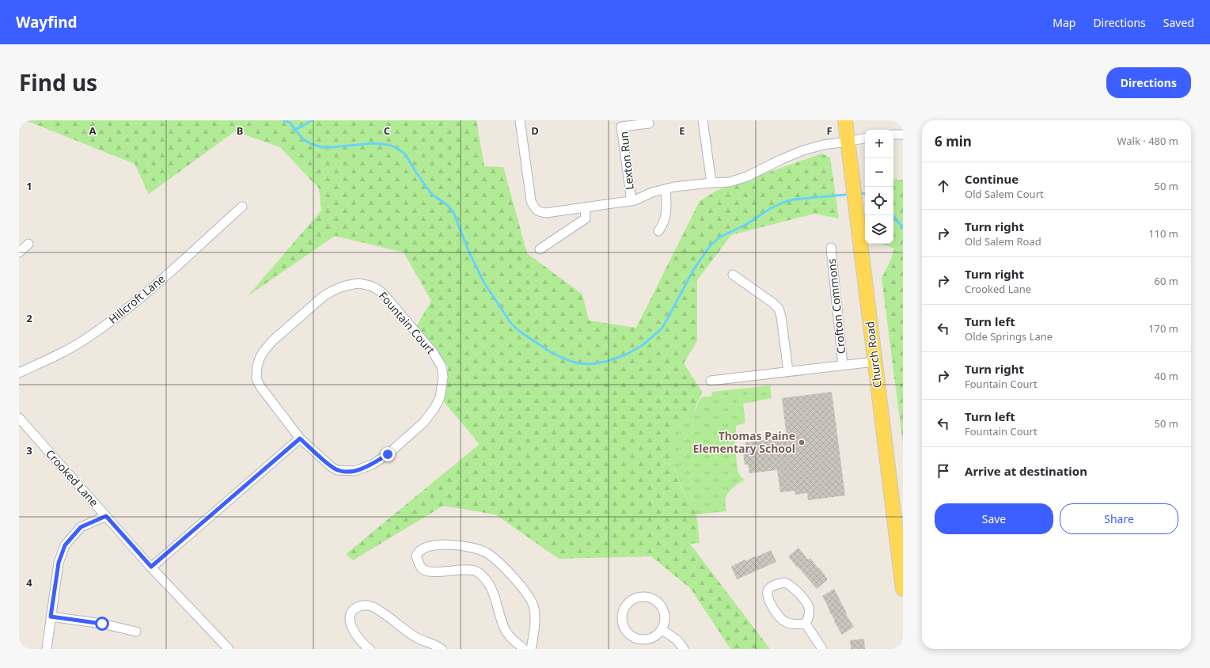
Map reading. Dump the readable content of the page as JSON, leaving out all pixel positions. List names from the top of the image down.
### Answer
{
  "streets": {
    "main road": ["Church Road"],
    "street": [
      "Lexton Run",
      "Hillcroft Lane",
      "Crofton Commons",
      "Fountain Court",
      "Crooked Lane"
    ]
  },
  "crossings": [
    ["Crofton Commons", "Church Road"]
  ],
  "places": ["Thomas Paine Elementary School"],
  "page": {
    "header": "Wayfind",
    "nav": ["Map", "Directions", "Saved"],
    "title": "Find us",
    "buttons": [
      "Directions",
      ["Save", "Share"]
    ],
    "heading": ["6 min", "Walk · 480 m"],
    "map_buttons": ["+", "−"],
    "list": [
      ["Continue", "Old Salem Court", "50 m"],
      ["Turn right", "Old Salem Road", "110 m"],
      ["Turn right", "Crooked Lane", "60 m"],
      ["Turn left", "Olde Springs Lane", "170 m"],
      ["Turn right", "Fountain Court", "40 m"],
      ["Turn left", "Fountain Court", "50 m"],
      "Arrive at destination"
    ]
  },
  "grid": {
    "columns": [
      "A",
      "B",
      "C",
      "D",
      "E",
      "F"
    ],
    "rows": [
      "1",
      "2",
      "3",
      "4"
    ]
  }
}
